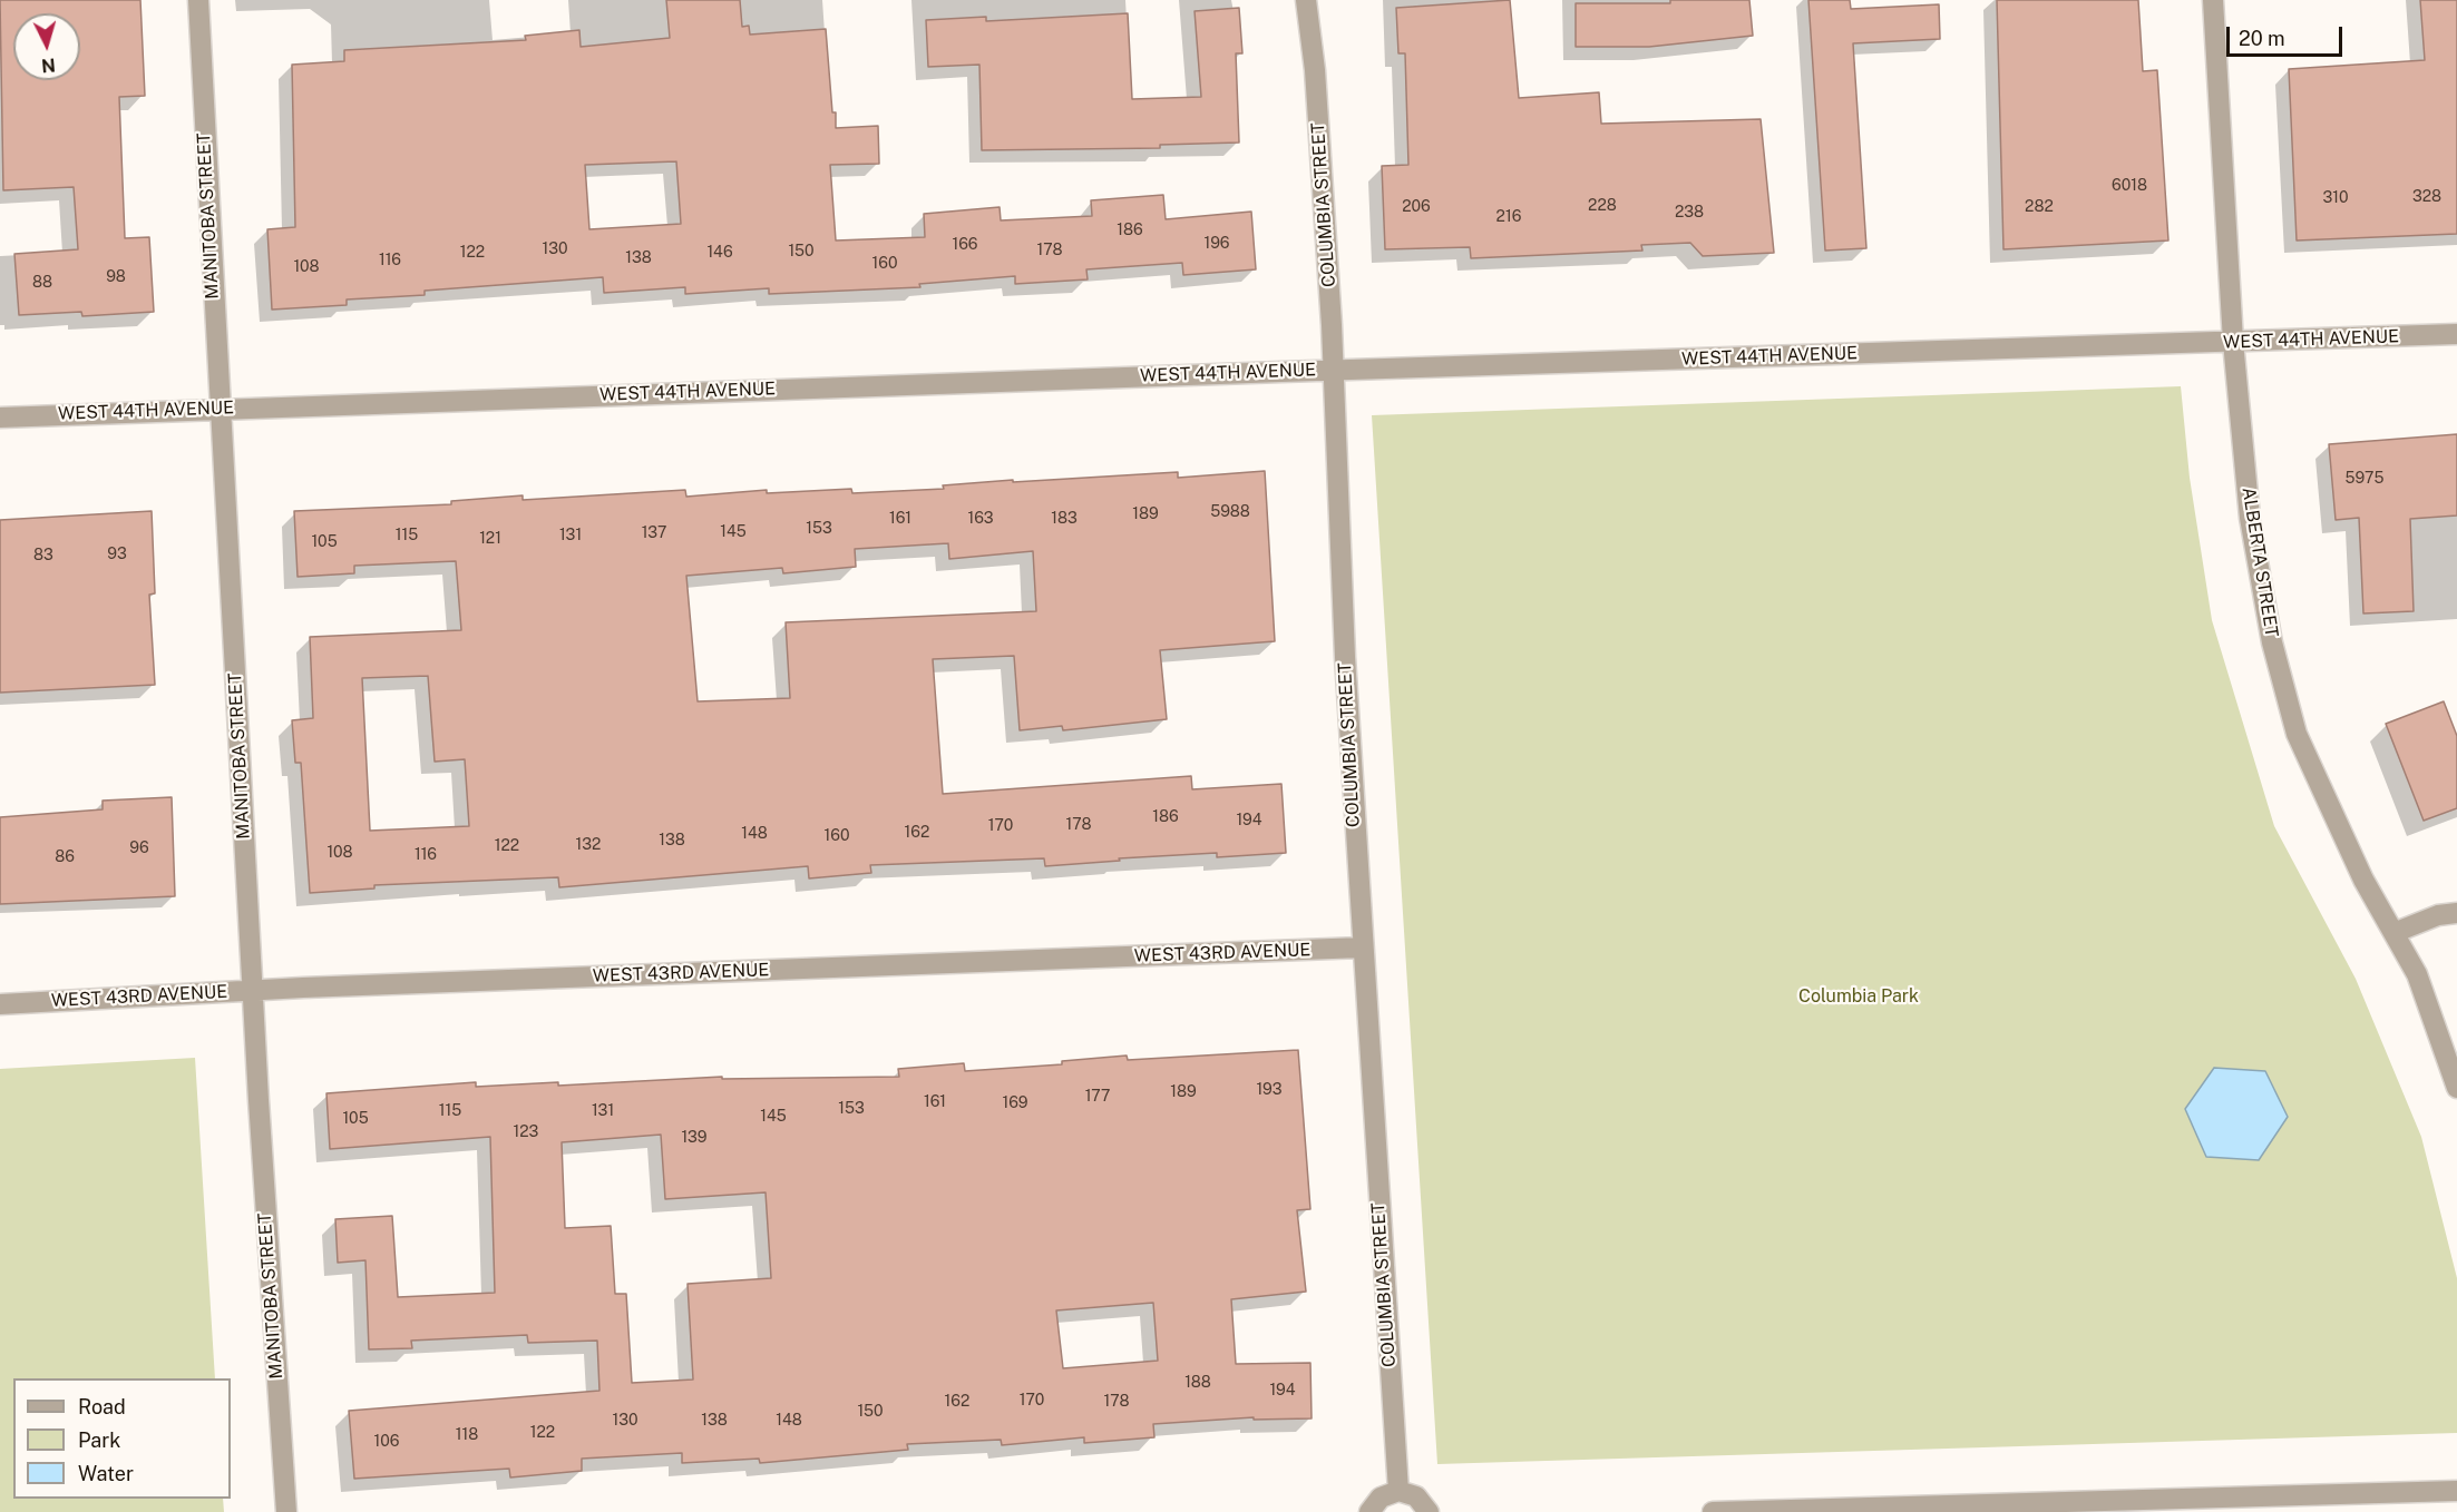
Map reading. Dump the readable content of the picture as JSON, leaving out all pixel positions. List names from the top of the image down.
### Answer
{
  "streets": {
    "street": [
      "COLUMBIA STREET",
      "MANITOBA STREET",
      "WEST 44TH AVENUE",
      "ALBERTA STREET",
      "WEST 43RD AVENUE"
    ]
  },
  "crossings": [
    ["COLUMBIA STREET", "WEST 44TH AVENUE"],
    ["COLUMBIA STREET", "WEST 43RD AVENUE"],
    ["MANITOBA STREET", "WEST 44TH AVENUE"],
    ["MANITOBA STREET", "WEST 43RD AVENUE"],
    ["WEST 44TH AVENUE", "ALBERTA STREET"]
  ],
  "parks": ["Columbia Park"],
  "house_numbers": [
    "6018",
    "328",
    "310",
    "228",
    "206",
    "282",
    "238",
    "216",
    "186",
    "196",
    "166",
    "130",
    "178",
    "150",
    "122",
    "146",
    "138",
    "116",
    "160",
    "108",
    "98",
    "88",
    "5975",
    "5988",
    "189",
    "161",
    "163",
    "183",
    "153",
    "145",
    "137",
    "115",
    "131",
    "121",
    "105",
    "93",
    "83",
    "186",
    "194",
    "178",
    "170",
    "162",
    "148",
    "160",
    "138",
    "132",
    "122",
    "96",
    "108",
    "116",
    "86",
    "193",
    "189",
    "177",
    "161",
    "169",
    "153",
    "115",
    "131",
    "145",
    "105",
    "123",
    "139",
    "188",
    "194",
    "170",
    "162",
    "178",
    "150",
    "130",
    "138",
    "148",
    "122",
    "118",
    "106"
  ],
  "legend": ["Road", "Park", "Water"],
  "scale_bar": "20 m",
  "north": "bottom"
}
